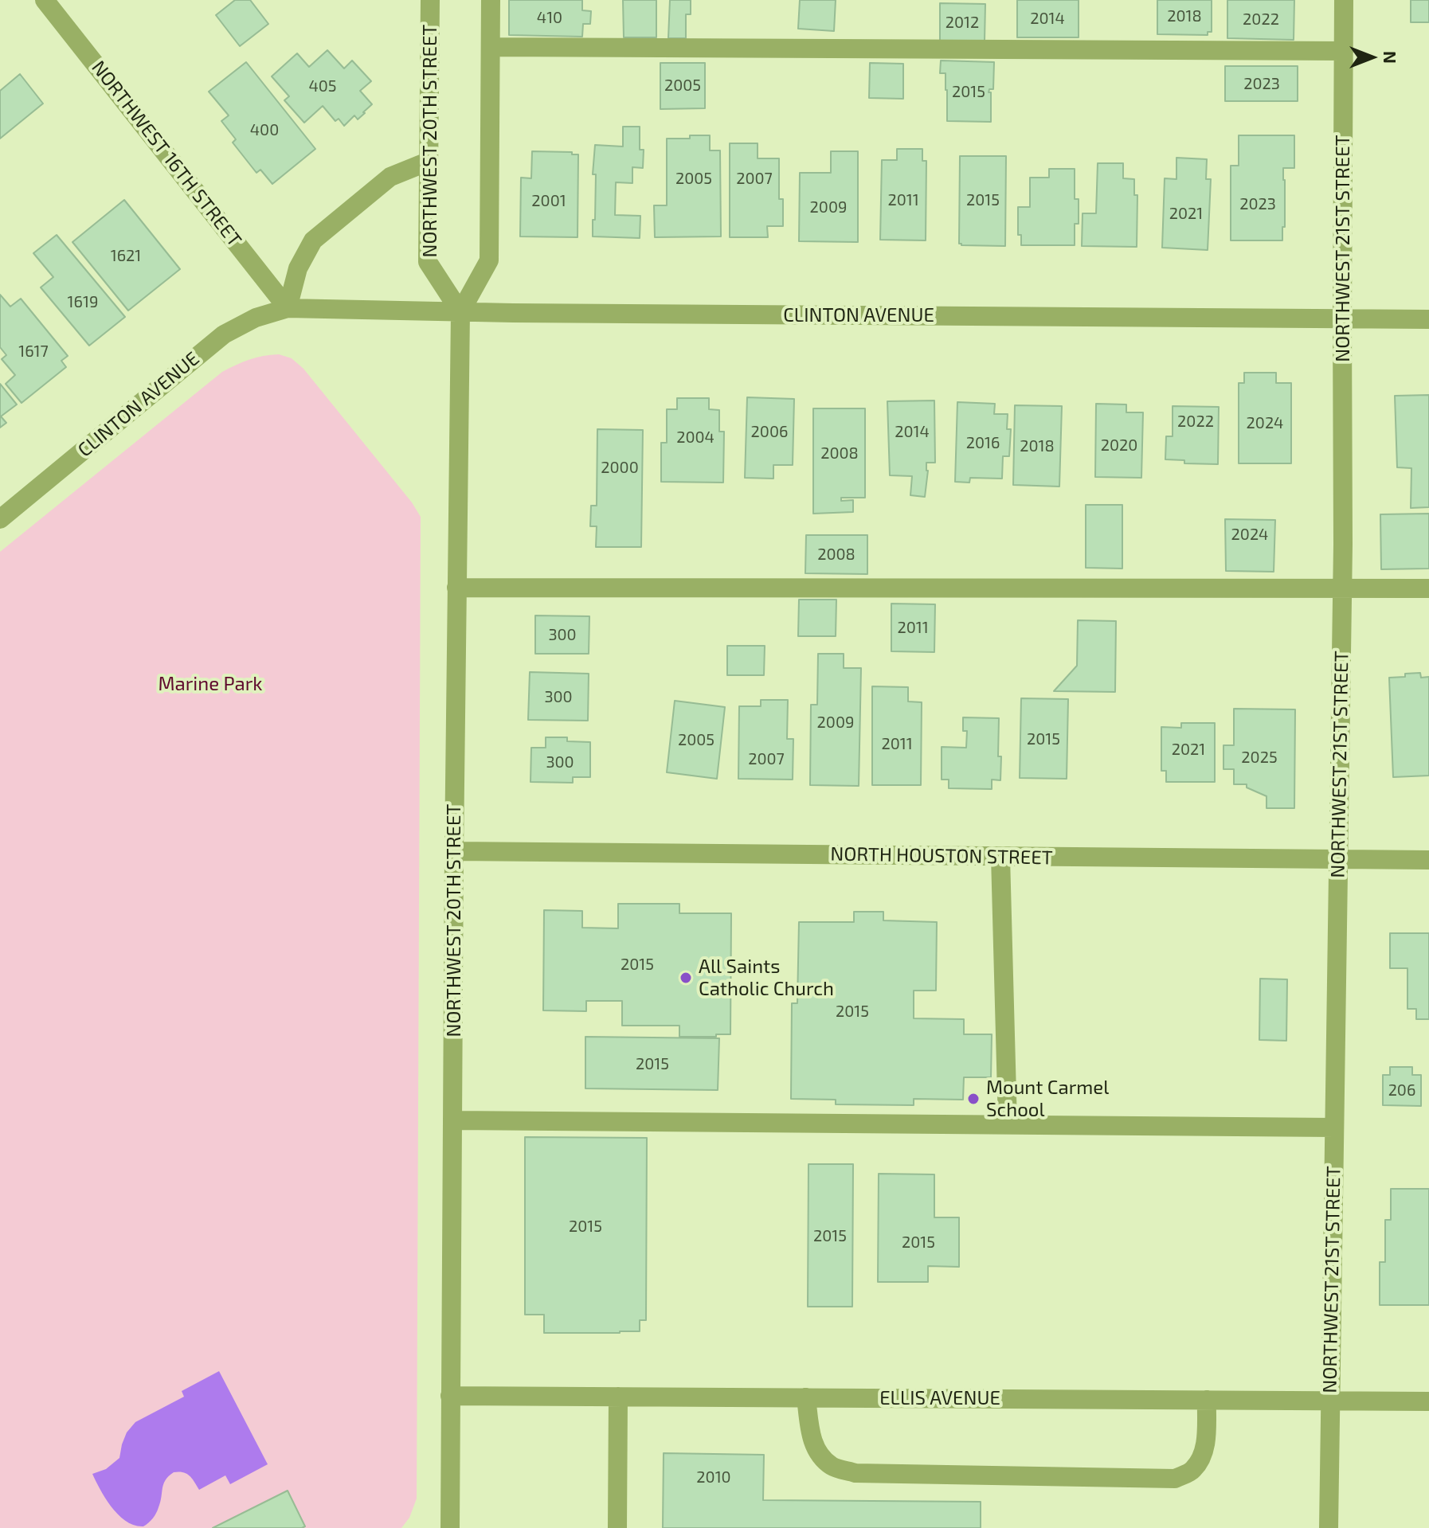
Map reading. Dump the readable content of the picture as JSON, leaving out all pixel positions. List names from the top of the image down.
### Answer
{
  "streets": {
    "street": [
      "NORTHWEST 20TH STREET",
      "NORTHWEST 16TH STREET",
      "NORTHWEST 21ST STREET",
      "CLINTON AVENUE",
      "NORTH HOUSTON STREET",
      "ELLIS AVENUE"
    ]
  },
  "crossings": [
    ["NORTHWEST 20TH STREET", "CLINTON AVENUE"],
    ["NORTHWEST 20TH STREET", "NORTH HOUSTON STREET"],
    ["NORTHWEST 20TH STREET", "ELLIS AVENUE"],
    ["NORTHWEST 16TH STREET", "CLINTON AVENUE"],
    ["NORTHWEST 21ST STREET", "CLINTON AVENUE"],
    ["NORTHWEST 21ST STREET", "NORTH HOUSTON STREET"],
    ["NORTHWEST 21ST STREET", "ELLIS AVENUE"]
  ],
  "parks": ["Marine Park"],
  "places": ["All Saints Catholic Church", "Mount Carmel School"],
  "house_numbers": [
    "2018",
    "410",
    "2014",
    "2022",
    "2012",
    "2023",
    "2005",
    "405",
    "2015",
    "400",
    "2005",
    "2007",
    "2011",
    "2015",
    "2001",
    "2023",
    "2009",
    "2021",
    "1621",
    "1619",
    "1617",
    "2022",
    "2024",
    "2006",
    "2014",
    "2004",
    "2016",
    "2020",
    "2018",
    "2008",
    "2000",
    "2024",
    "2008",
    "2011",
    "300",
    "300",
    "2009",
    "2015",
    "2005",
    "2011",
    "2021",
    "2025",
    "2007",
    "300",
    "2015",
    "2015",
    "2015",
    "206",
    "2015",
    "2015",
    "2015",
    "2010"
  ],
  "north": "right"
}
